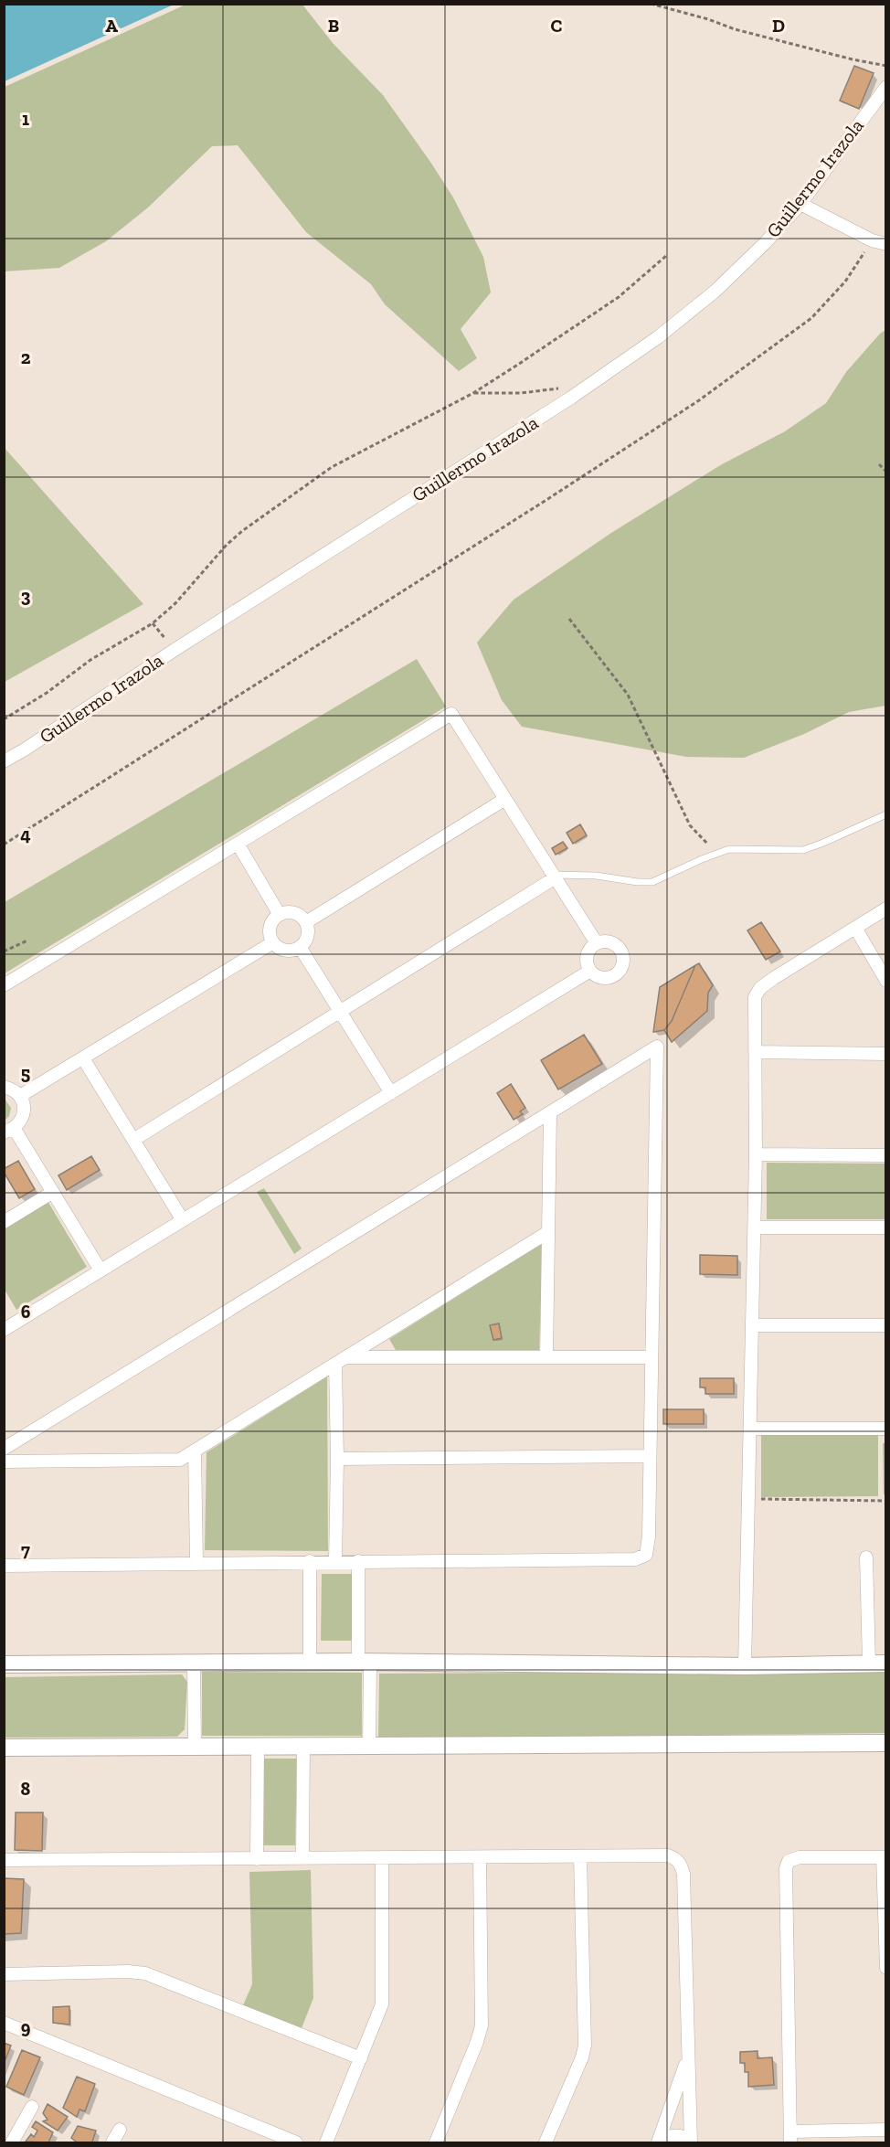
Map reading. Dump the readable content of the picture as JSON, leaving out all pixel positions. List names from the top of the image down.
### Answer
{
  "streets": {
    "street": ["Guillermo Irazola"]
  },
  "grid": {
    "columns": [
      "A",
      "B",
      "C",
      "D"
    ],
    "rows": [
      "1",
      "2",
      "3",
      "4",
      "5",
      "6",
      "7",
      "8",
      "9"
    ]
  }
}
